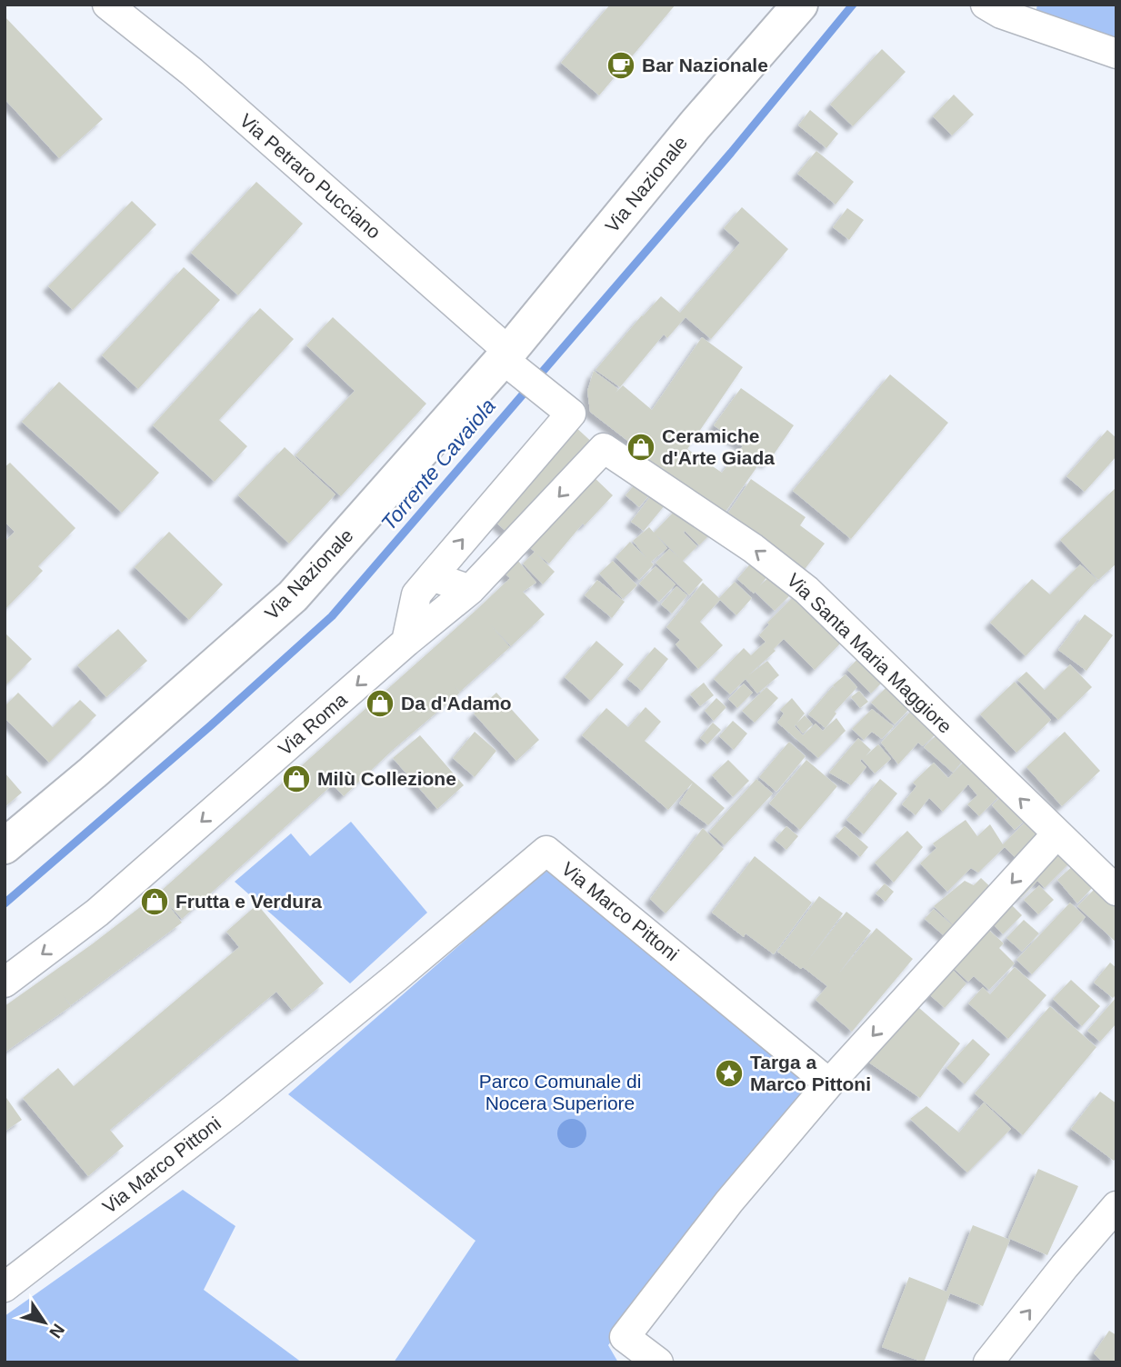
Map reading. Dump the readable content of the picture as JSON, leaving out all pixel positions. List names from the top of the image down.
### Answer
{
  "streets": {
    "main road": ["Via Nazionale"],
    "street": [
      "Via Petraro Pucciano",
      "Via Santa Maria Maggiore",
      "Via Roma",
      "Via Marco Pittoni"
    ]
  },
  "crossings": [
    ["Via Petraro Pucciano", "Via Nazionale"],
    ["Via Santa Maria Maggiore", "Via Roma"]
  ],
  "one_way": ["Via Santa Maria Maggiore", "Via Roma"],
  "water": ["Torrente Cavaiola"],
  "parks": ["Parco Comunale di Nocera Superiore"],
  "places": {
    "cafe": ["Bar Nazionale"],
    "shop": [
      "Ceramiche d'Arte Giada",
      "Da d'Adamo",
      "Milù Collezione",
      "Frutta e Verdura"
    ],
    "place": ["Targa a Marco Pittoni"]
  },
  "north": "bottom right"
}
